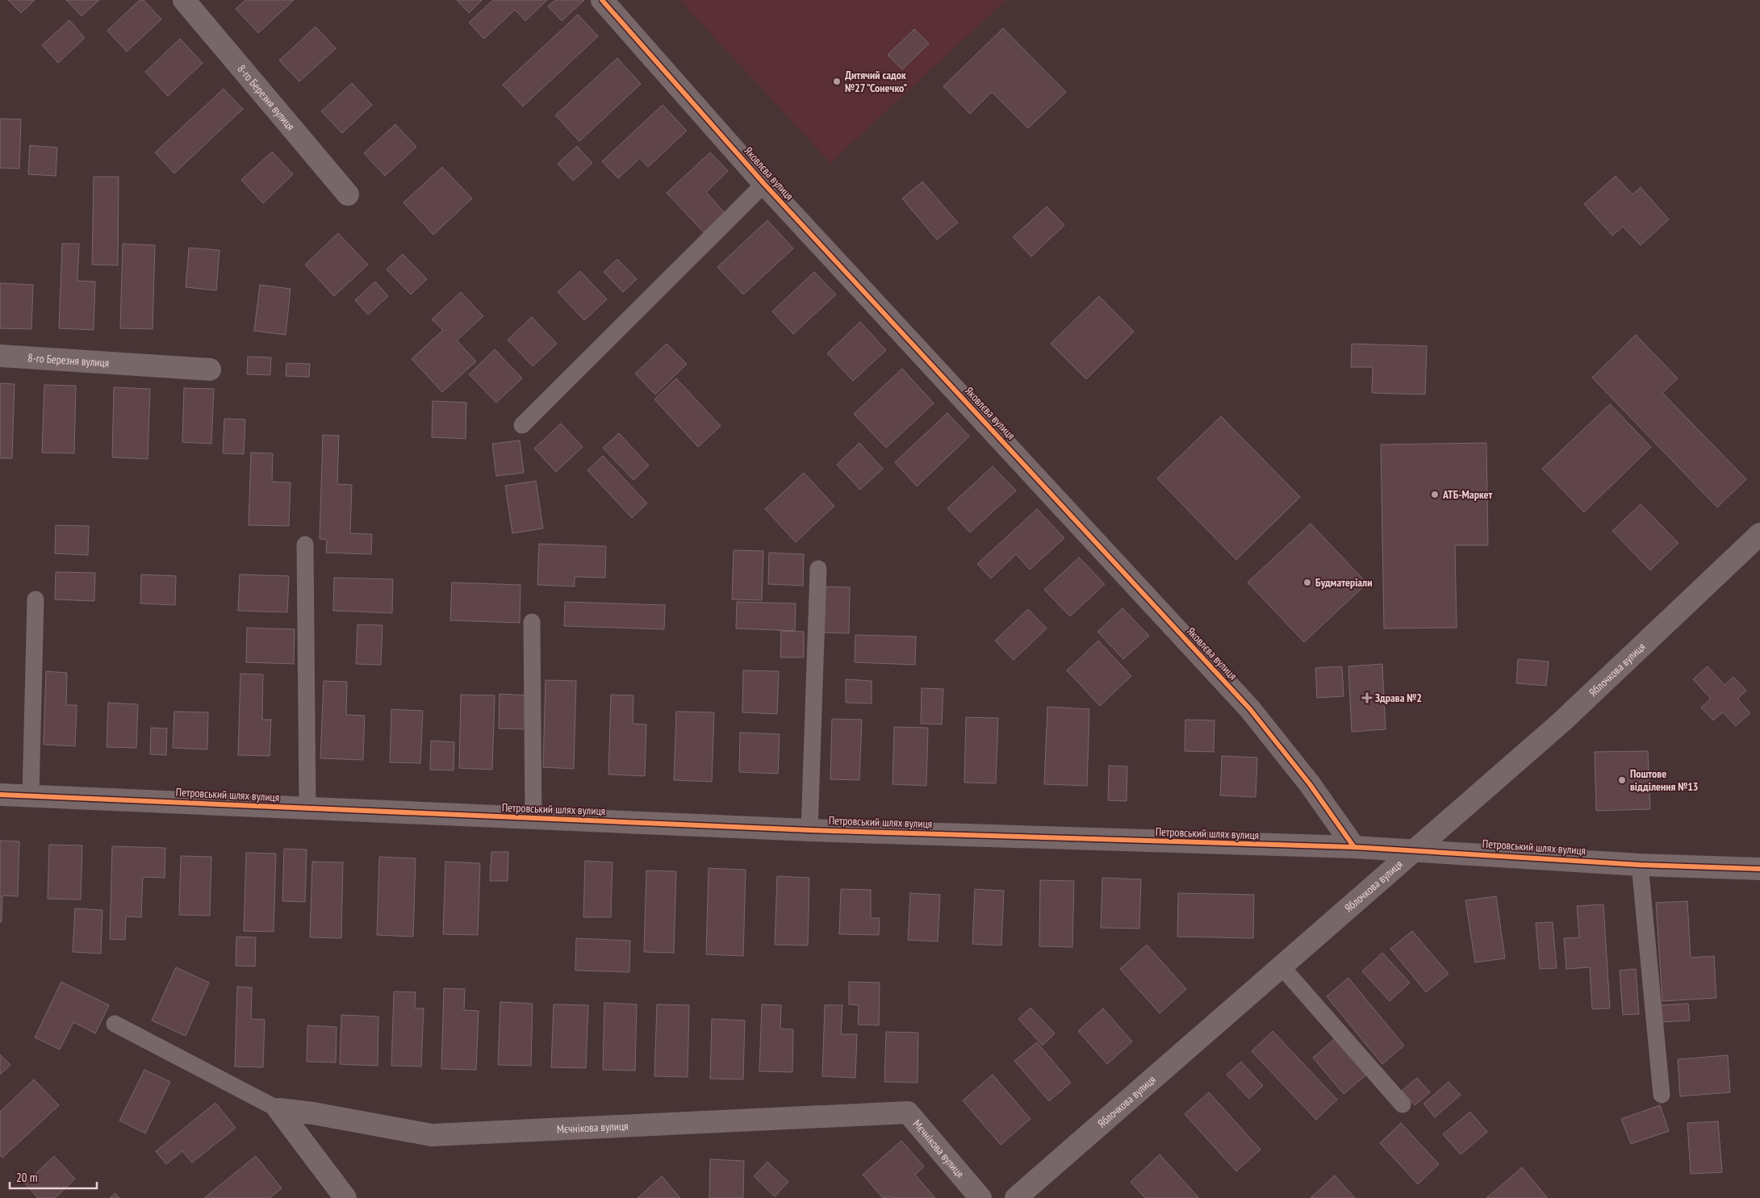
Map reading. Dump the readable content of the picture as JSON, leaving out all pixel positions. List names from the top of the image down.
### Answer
{
  "streets": {
    "street": [
      "8-го Березня вулиця",
      "Яковлєва вулиця",
      "Яблочкова вулиця",
      "Петровський шлях вулиця",
      "Мєчнікова вулиця"
    ]
  },
  "crossings": [
    ["Яковлєва вулиця", "Петровський шлях вулиця"],
    ["Яблочкова вулиця", "Петровський шлях вулиця"]
  ],
  "places": {
    "other": [
      "Дитячий садок №27 \"Сонечко\"",
      "АТБ-Маркет",
      "Будматеріали",
      "Поштове відділення №13"
    ],
    "health": ["Здрава №2"]
  },
  "scale_bar": "20 m"
}
